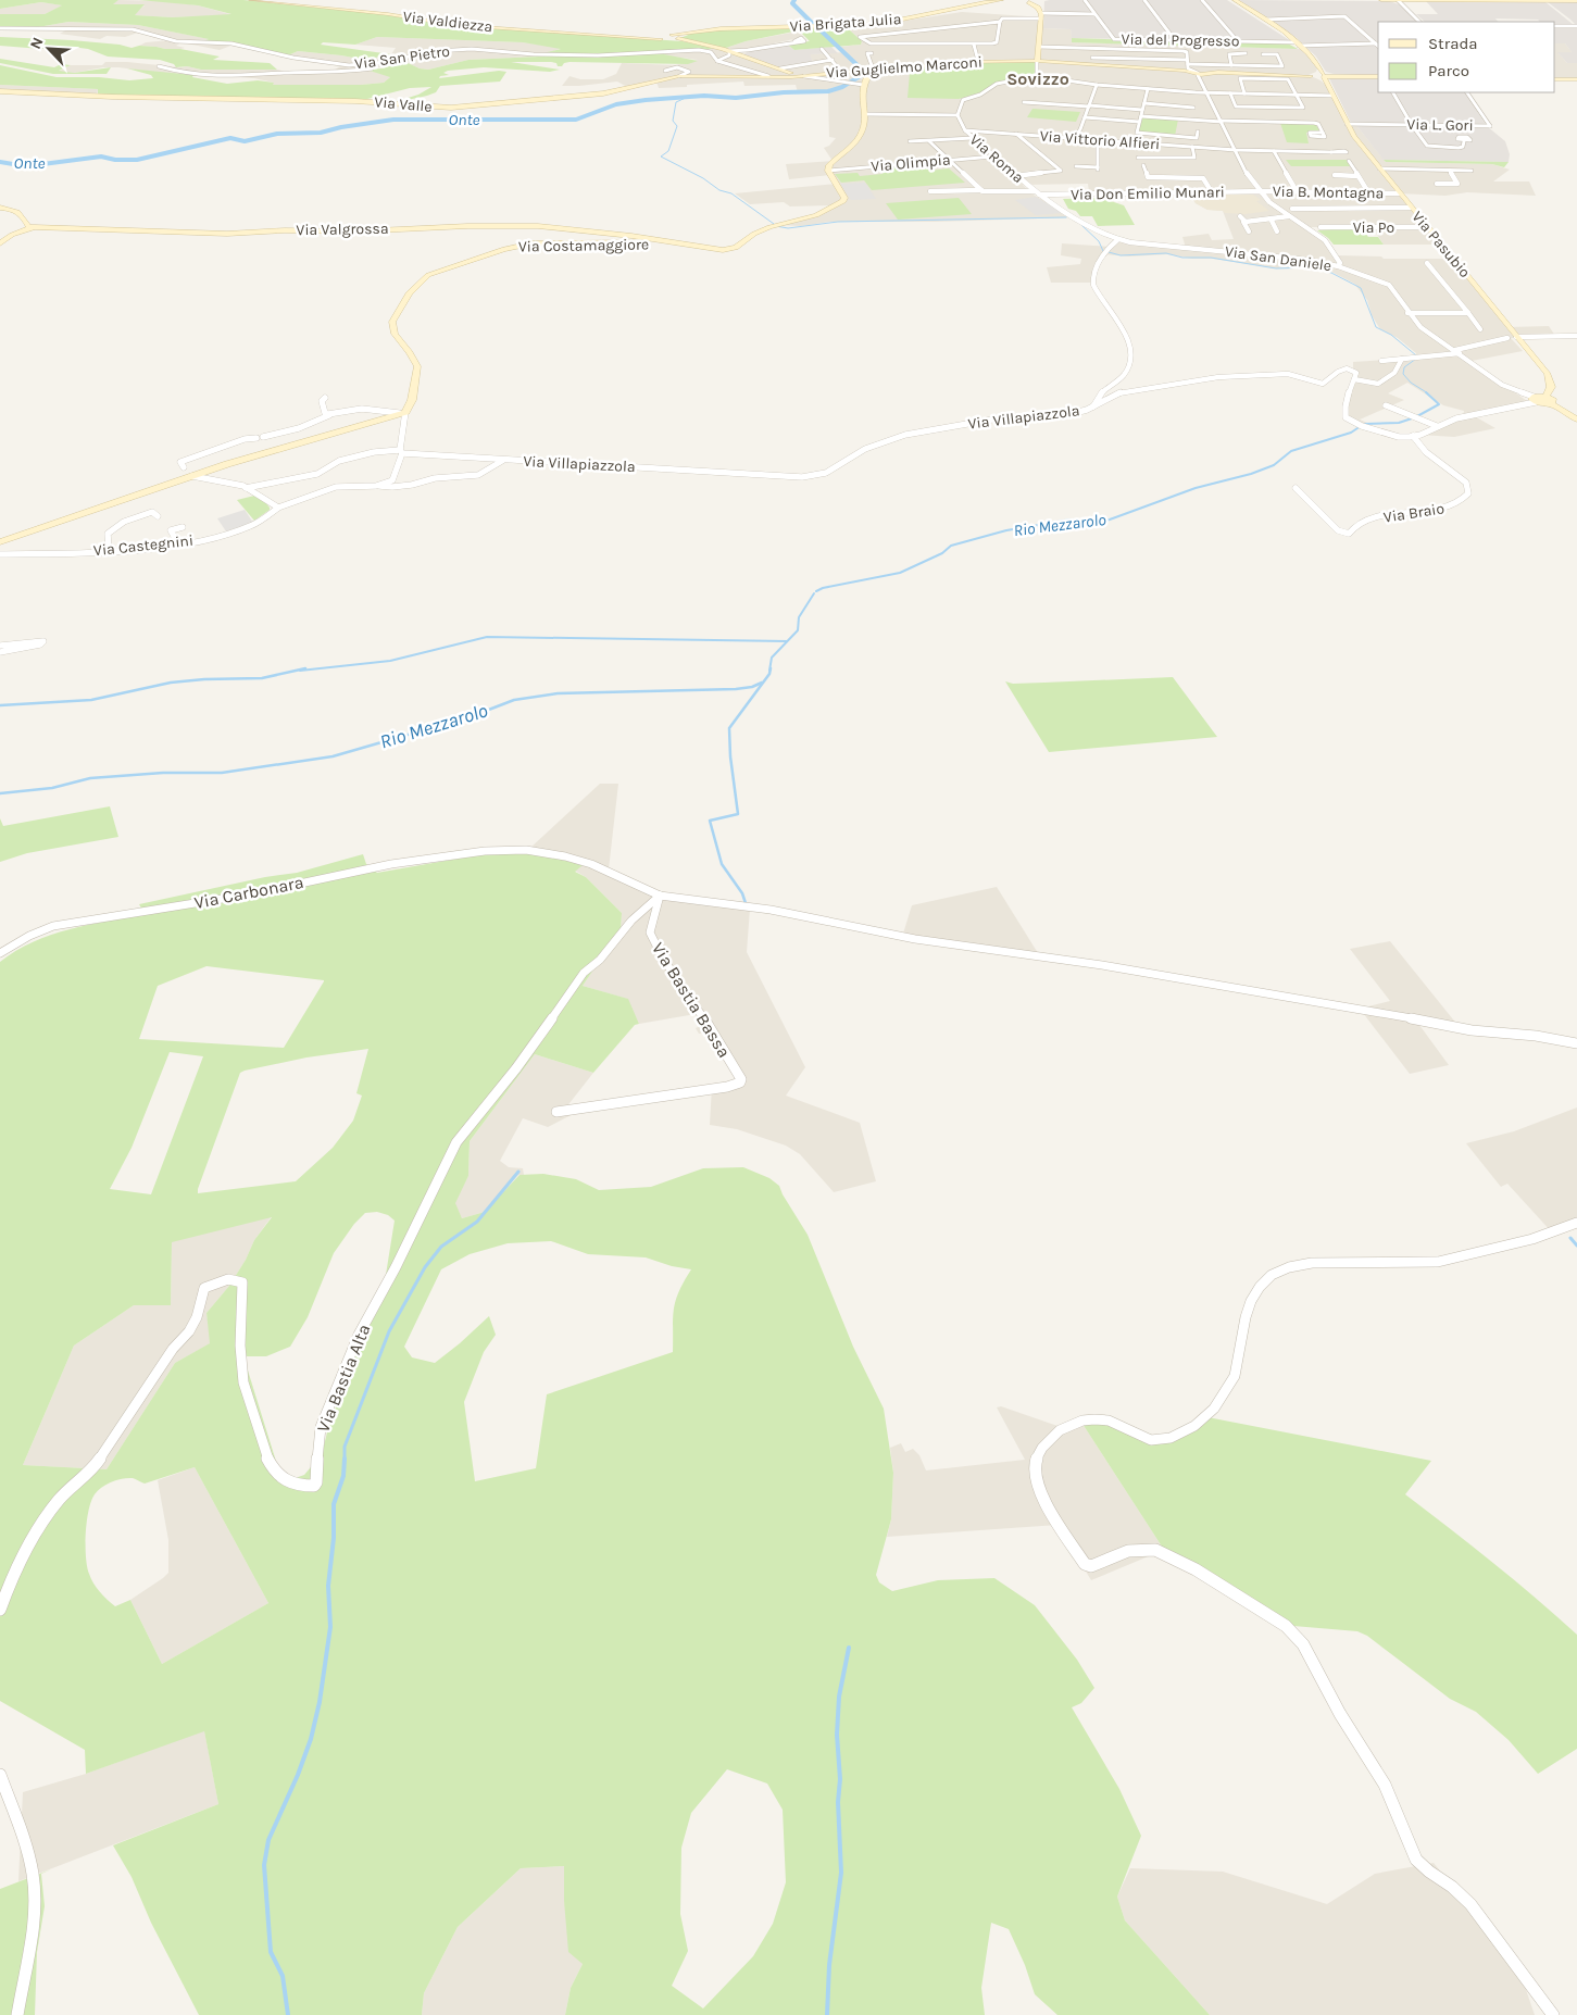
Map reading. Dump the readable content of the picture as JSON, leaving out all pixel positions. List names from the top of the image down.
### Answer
{
  "streets": {
    "street": [
      "Via Valdiezza",
      "Via Brigata Julia",
      "Via del Progresso",
      "Via San Pietro",
      "Via Guglielmo Marconi",
      "Via Valle",
      "Via L. Gori",
      "Via Vittorio Alfieri",
      "Via Roma",
      "Via Olimpia",
      "Via B. Montagna",
      "Via Don Emilio Munari",
      "Via Po",
      "Via Valgrossa",
      "Via Pasubio",
      "Via Costamaggiore",
      "Via San Daniele",
      "Via Villapiazzola",
      "Via Braio",
      "Via Castegnini",
      "Via Carbonara",
      "Via Bastia Bassa",
      "Via Bastia Alta"
    ]
  },
  "crossings": [
    ["Via Valdiezza", "Via Brigata Julia"],
    ["Via del Progresso", "Via Pasubio"],
    ["Via San Pietro", "Via Valle"],
    ["Via Guglielmo Marconi", "Via Valle"],
    ["Via L. Gori", "Via Pasubio"],
    ["Via Vittorio Alfieri", "Via Roma"],
    ["Via Roma", "Via Olimpia"],
    ["Via Roma", "Via Don Emilio Munari"],
    ["Via Roma", "Via Pasubio"],
    ["Via Roma", "Via San Daniele"],
    ["Via B. Montagna", "Via Don Emilio Munari"],
    ["Via B. Montagna", "Via Pasubio"],
    ["Via Po", "Via Pasubio"],
    ["Via Valgrossa", "Via Costamaggiore"],
    ["Via Costamaggiore", "Via Villapiazzola"],
    ["Via Villapiazzola", "Via Castegnini"],
    ["Via Carbonara", "Via Bastia Bassa"],
    ["Via Carbonara", "Via Bastia Alta"],
    ["Via Bastia Bassa", "Via Bastia Alta"]
  ],
  "districts": ["Sovizzo"],
  "water": ["Onte", "Rio Mezzarolo"],
  "legend": ["Strada", "Parco"],
  "north": "top left"
}
